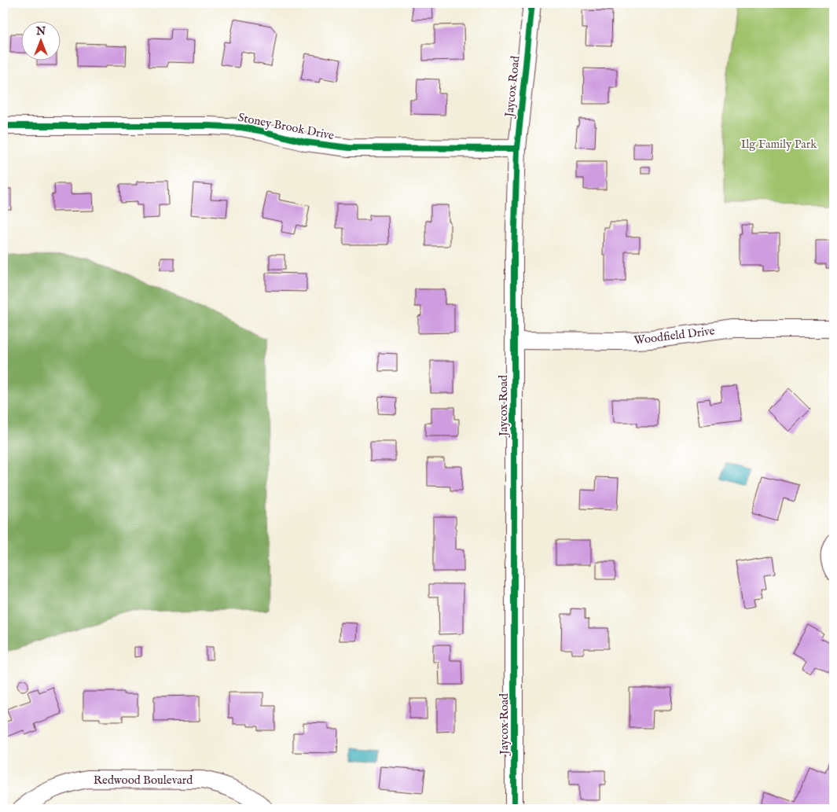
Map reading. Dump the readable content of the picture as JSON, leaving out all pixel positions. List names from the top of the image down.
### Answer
{
  "streets": {
    "street": [
      "Jaycox Road",
      "Stoney Brook Drive",
      "Woodfield Drive",
      "Redwood Boulevard"
    ]
  },
  "crossings": [
    ["Jaycox Road", "Stoney Brook Drive"],
    ["Jaycox Road", "Woodfield Drive"]
  ],
  "parks": ["Ilg Family Park"],
  "north": "top"
}
